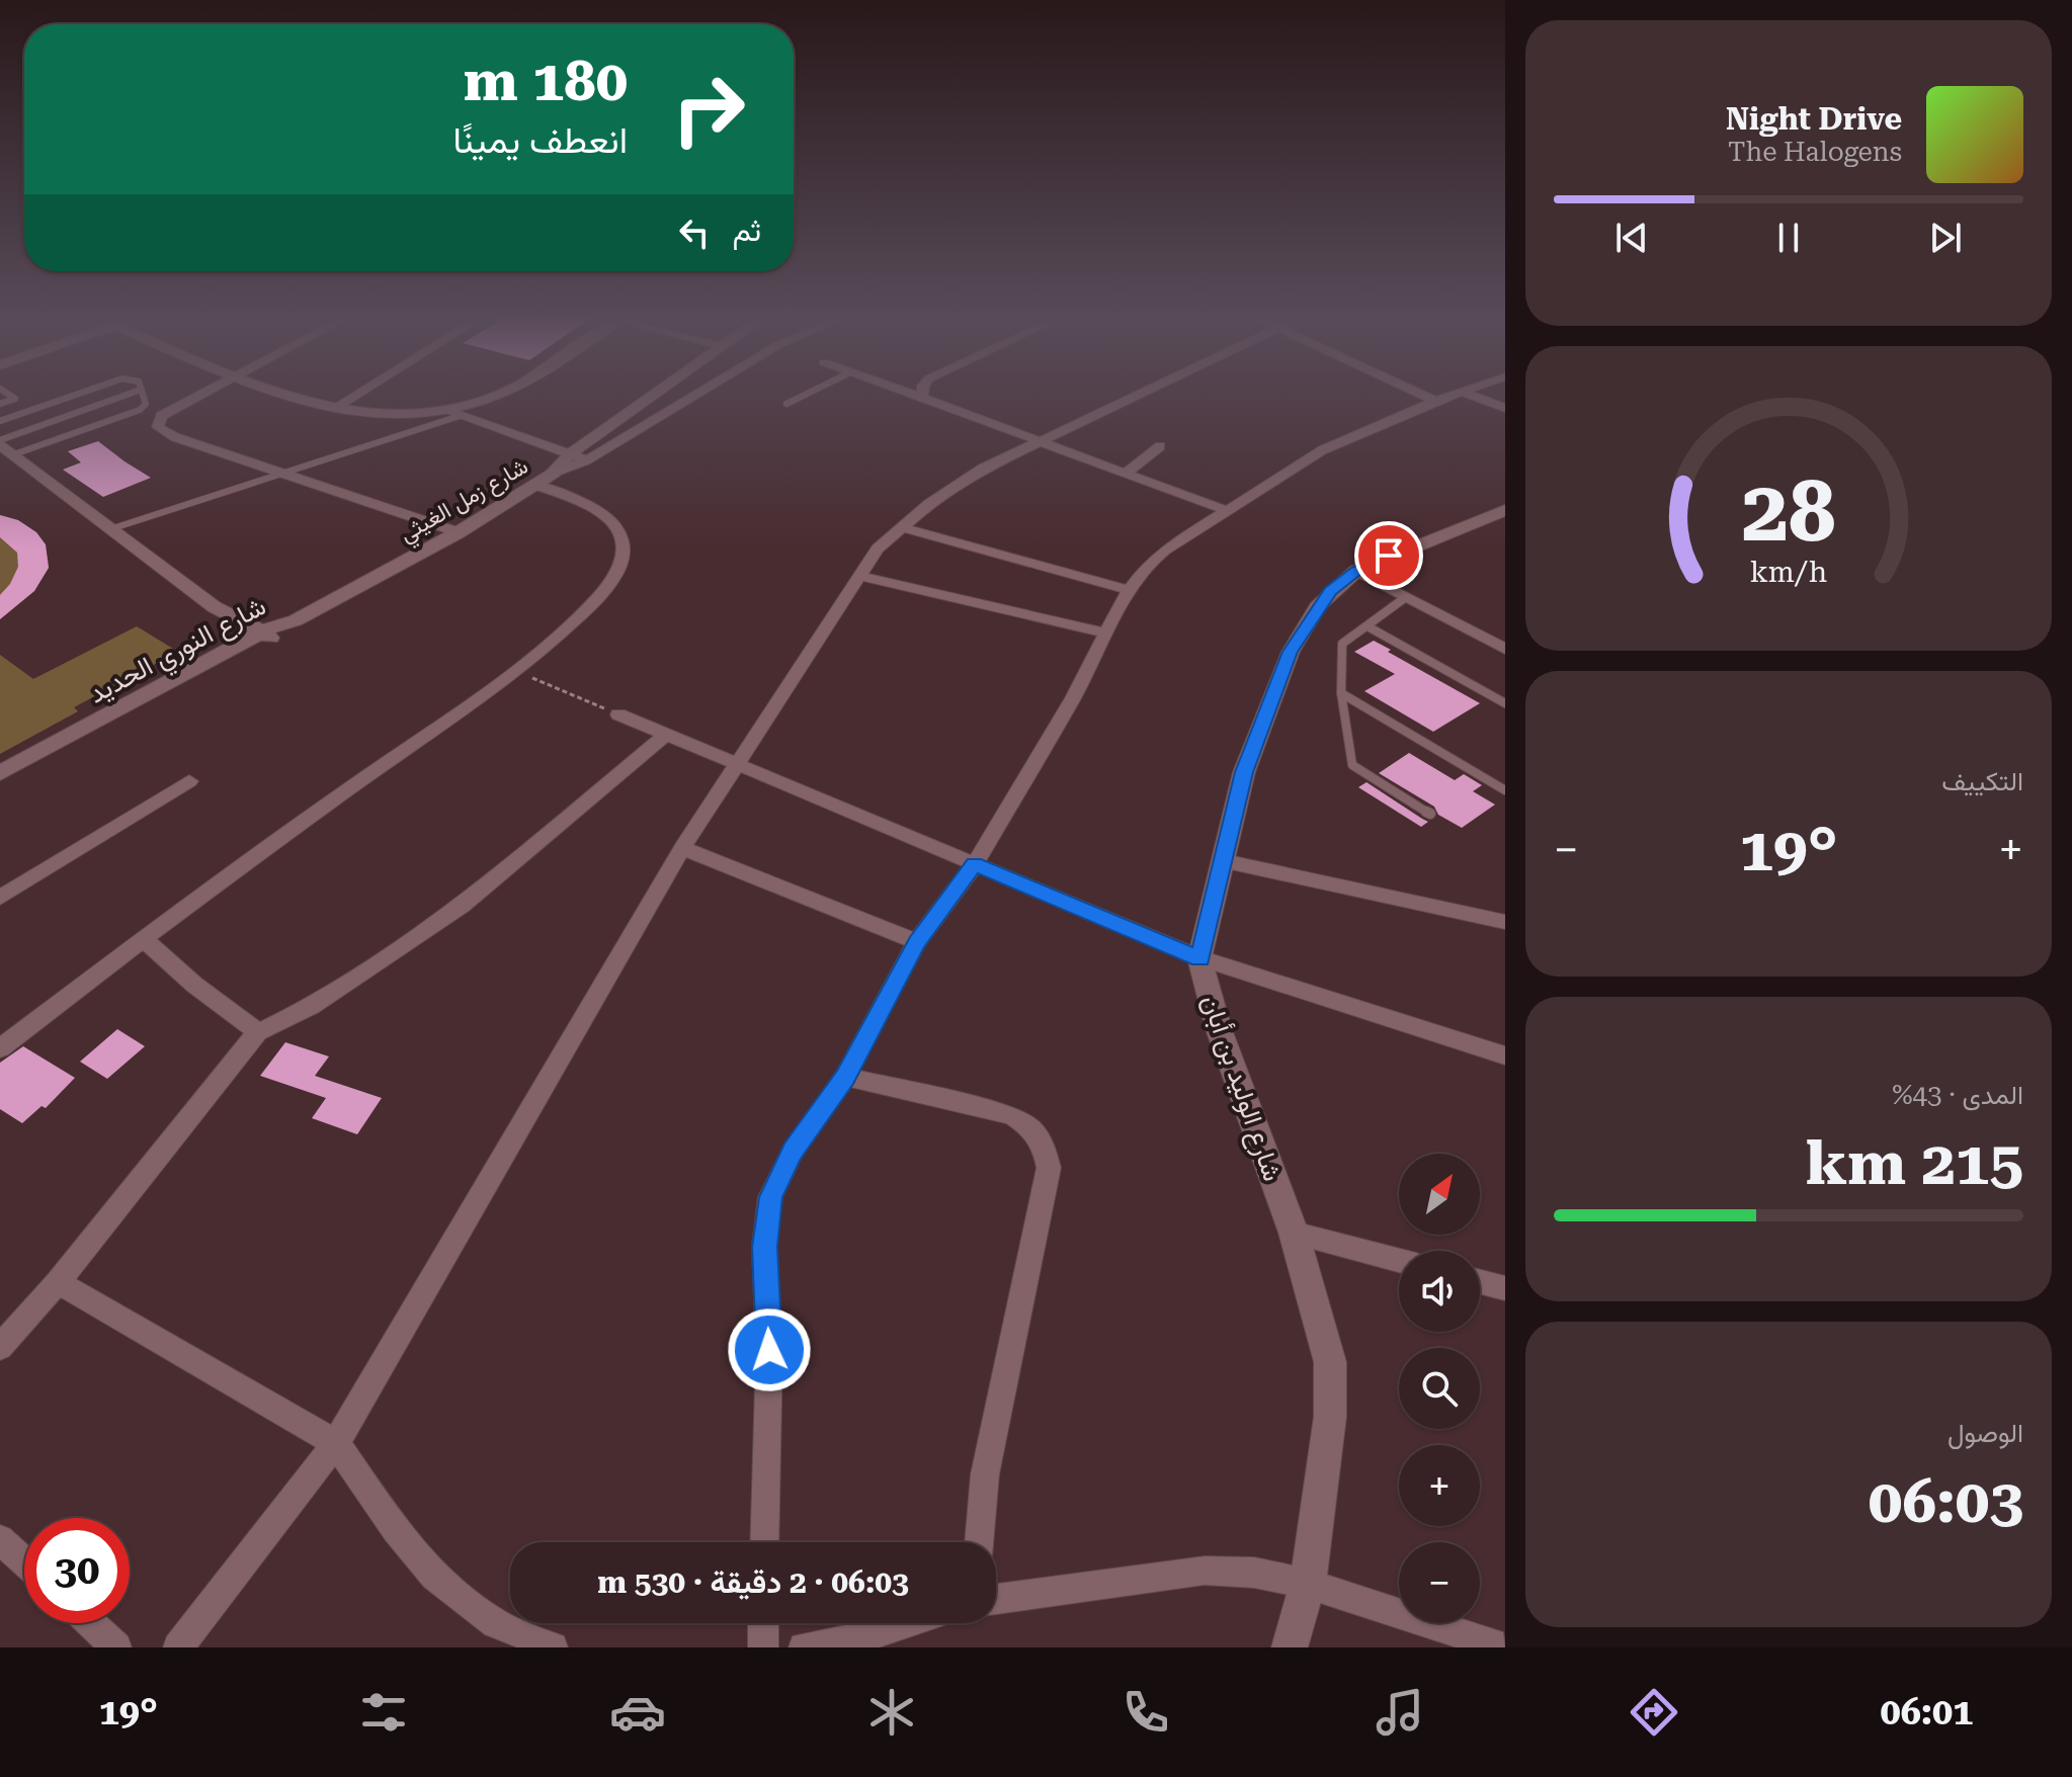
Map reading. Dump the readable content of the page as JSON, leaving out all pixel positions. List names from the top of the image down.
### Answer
{
  "streets": {
    "street": ["شارع زمل الغيثي", "شارع النوري الحديد", "شارع الوليد بن أبان"]
  },
  "crossings": [
    ["شارع زمل الغيثي", "شارع النوري الحديد"]
  ],
  "north": "top right",
  "page": {
    "turn": ["180 m", "انعطف يمينًا"],
    "song": ["Night Drive", "The Halogens"],
    "then": "ثم",
    "tile": [
      "التكييف",
      ["المدى · 43%", "215 km"],
      ["الوصول", "06:03"]
    ],
    "heat": ["−", "19°", "+"],
    "map_buttons": ["+", "−"],
    "limit": "30",
    "trip": "06:03 · 2 دقيقة · 530 m",
    "tabs": ["06:01", "19°"],
    "gauge": ["28", "km/h"]
  }
}
